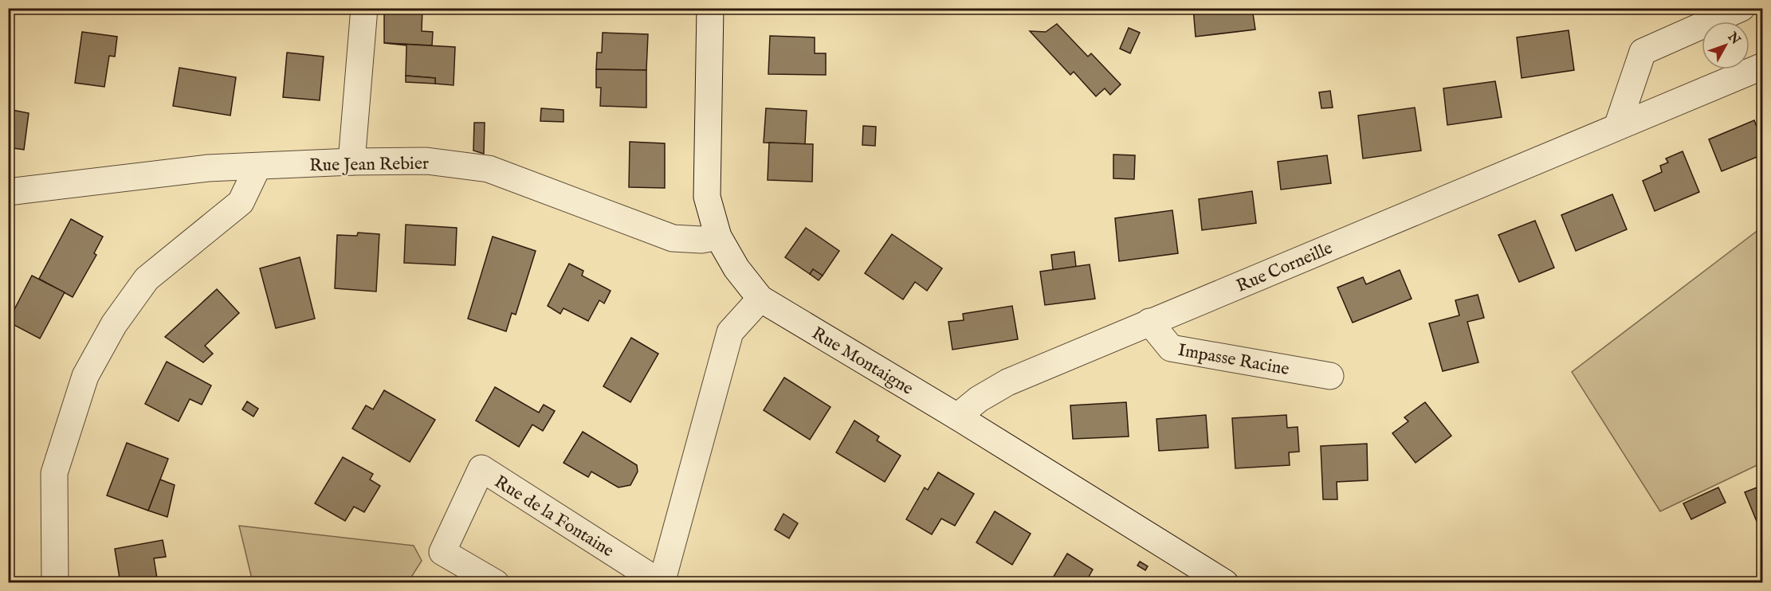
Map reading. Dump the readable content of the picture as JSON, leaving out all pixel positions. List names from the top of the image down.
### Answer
{
  "streets": {
    "street": [
      "Rue Jean Rebier",
      "Rue Corneille",
      "Impasse Racine",
      "Rue Montaigne",
      "Rue de la Fontaine"
    ]
  },
  "crossings": [
    ["Rue Jean Rebier", "Rue Montaigne"],
    ["Rue Corneille", "Impasse Racine"],
    ["Rue Corneille", "Rue Montaigne"],
    ["Rue Montaigne", "Rue de la Fontaine"]
  ],
  "north": "top right"
}
